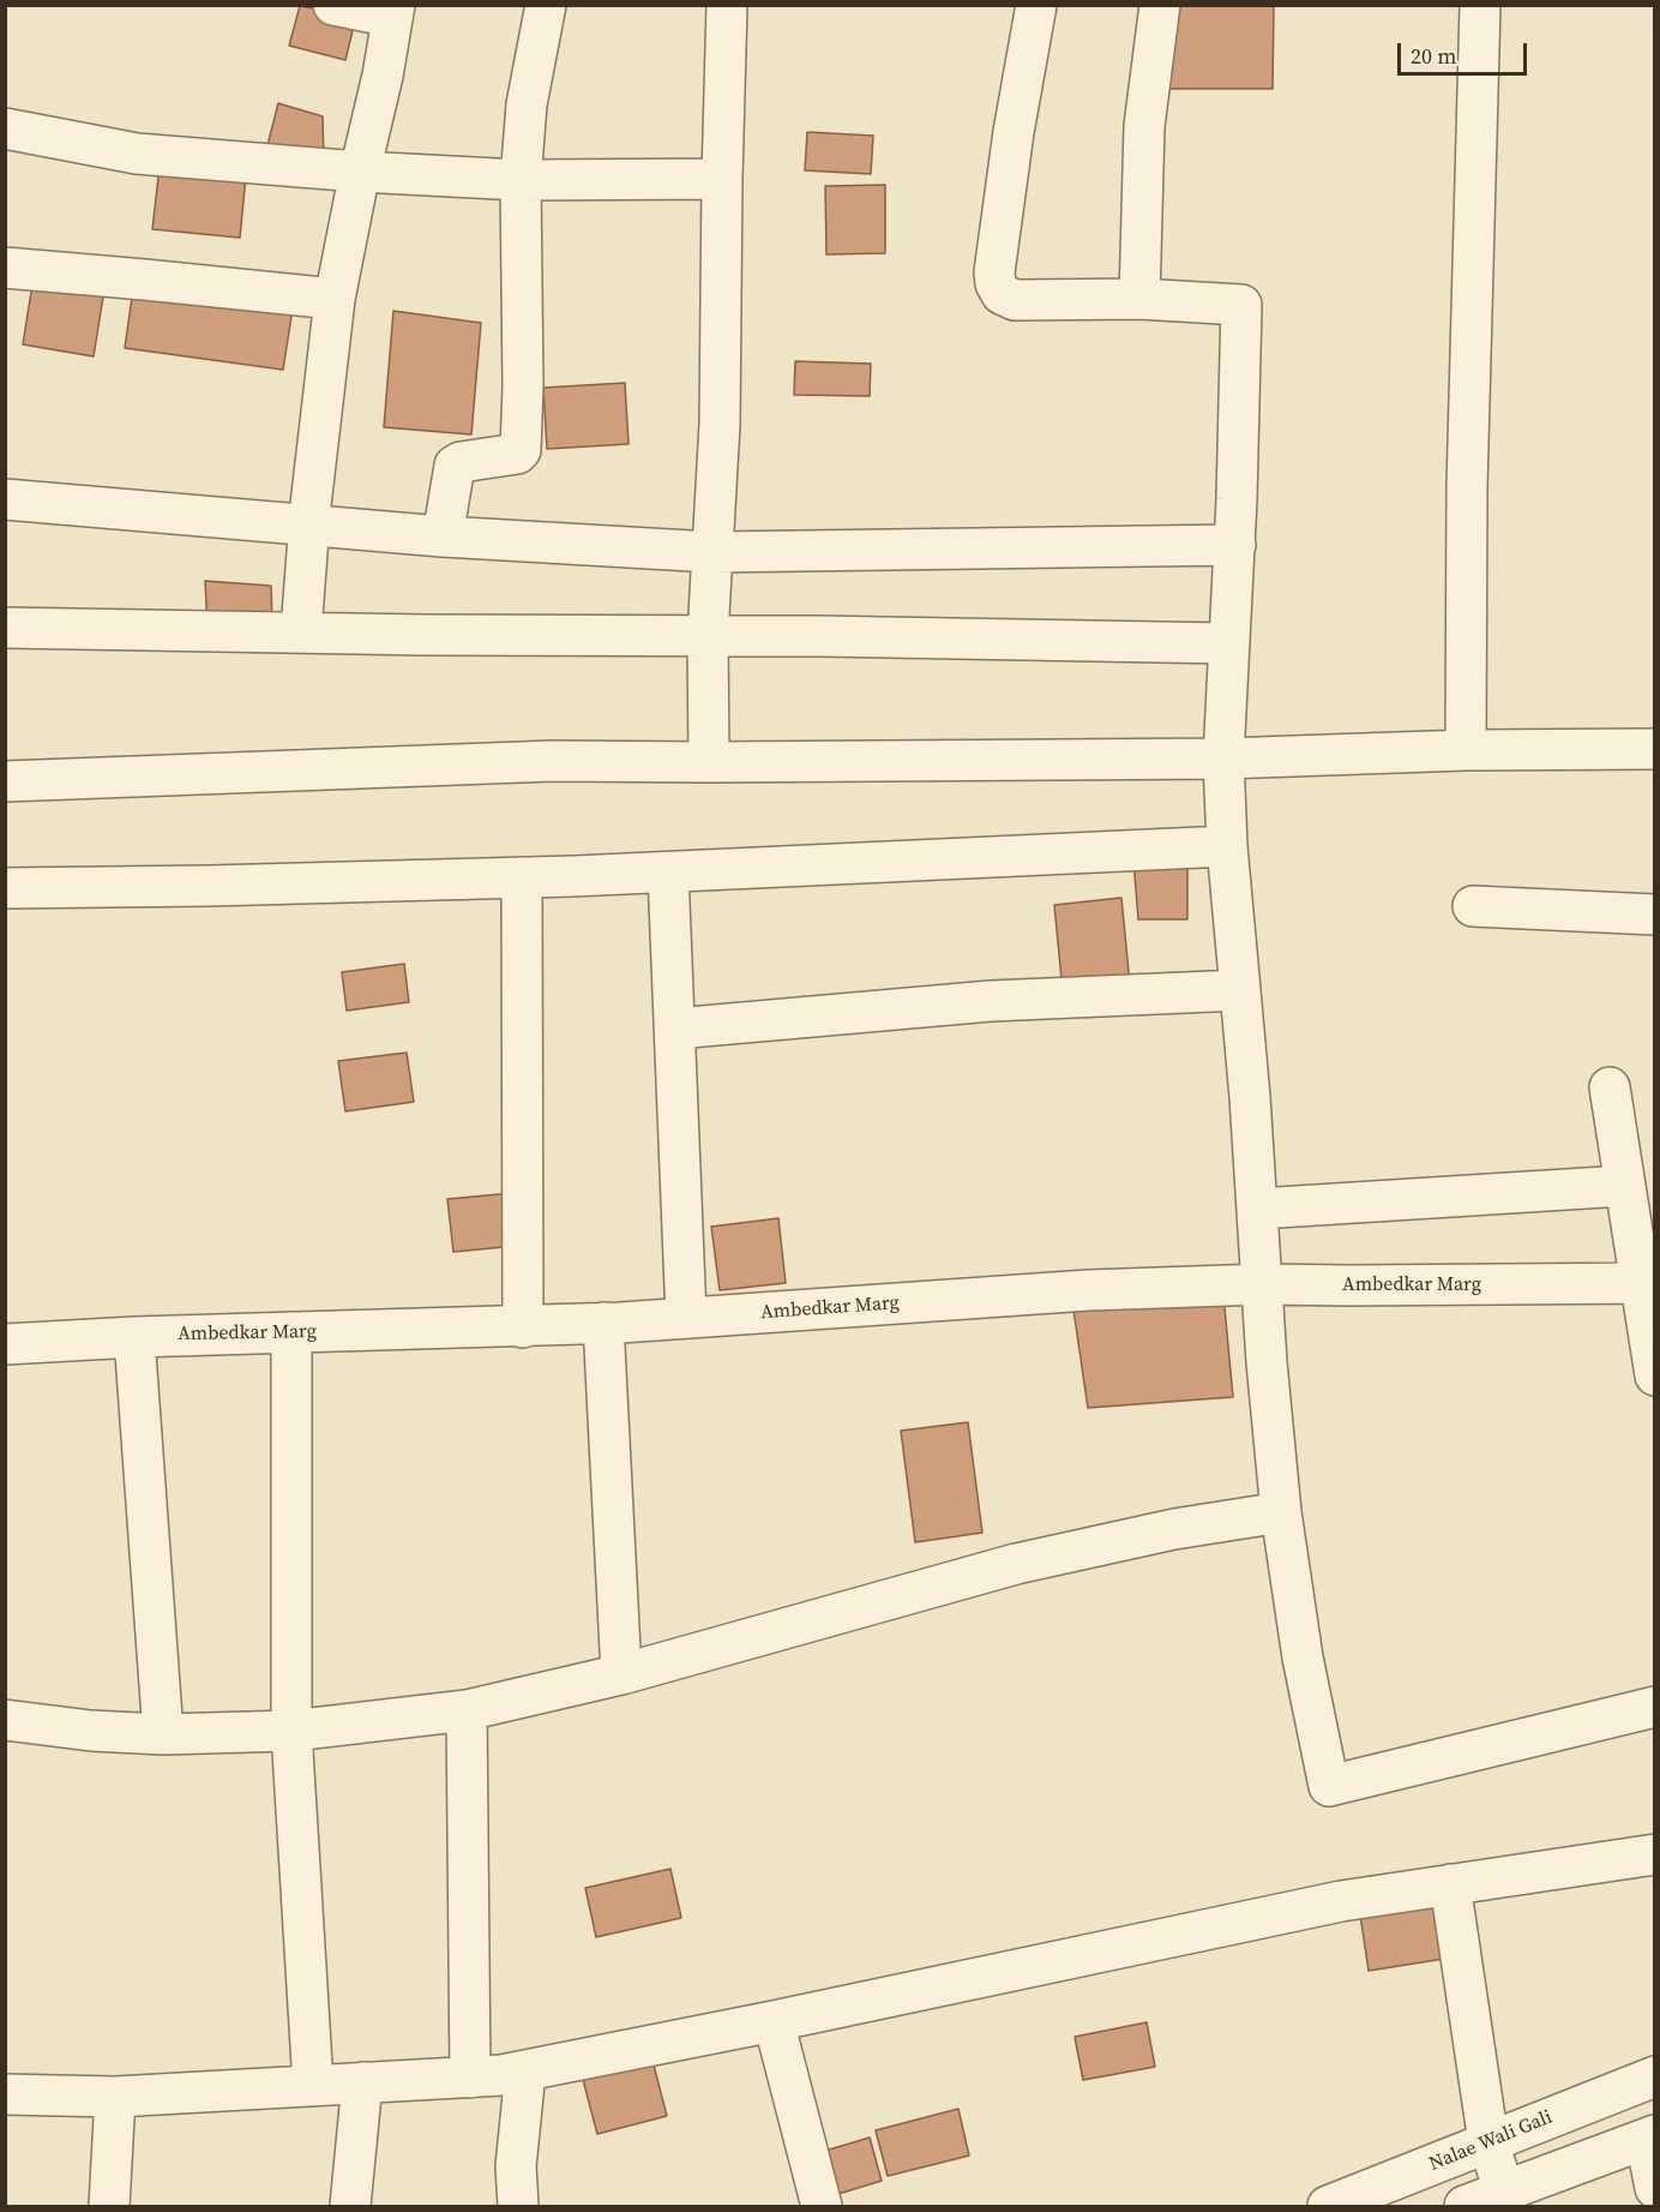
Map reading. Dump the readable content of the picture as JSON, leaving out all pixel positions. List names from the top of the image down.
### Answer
{
  "streets": {
    "street": ["Ambedkar Marg", "Nalae Wali Gali"]
  },
  "scale_bar": "20 m"
}
